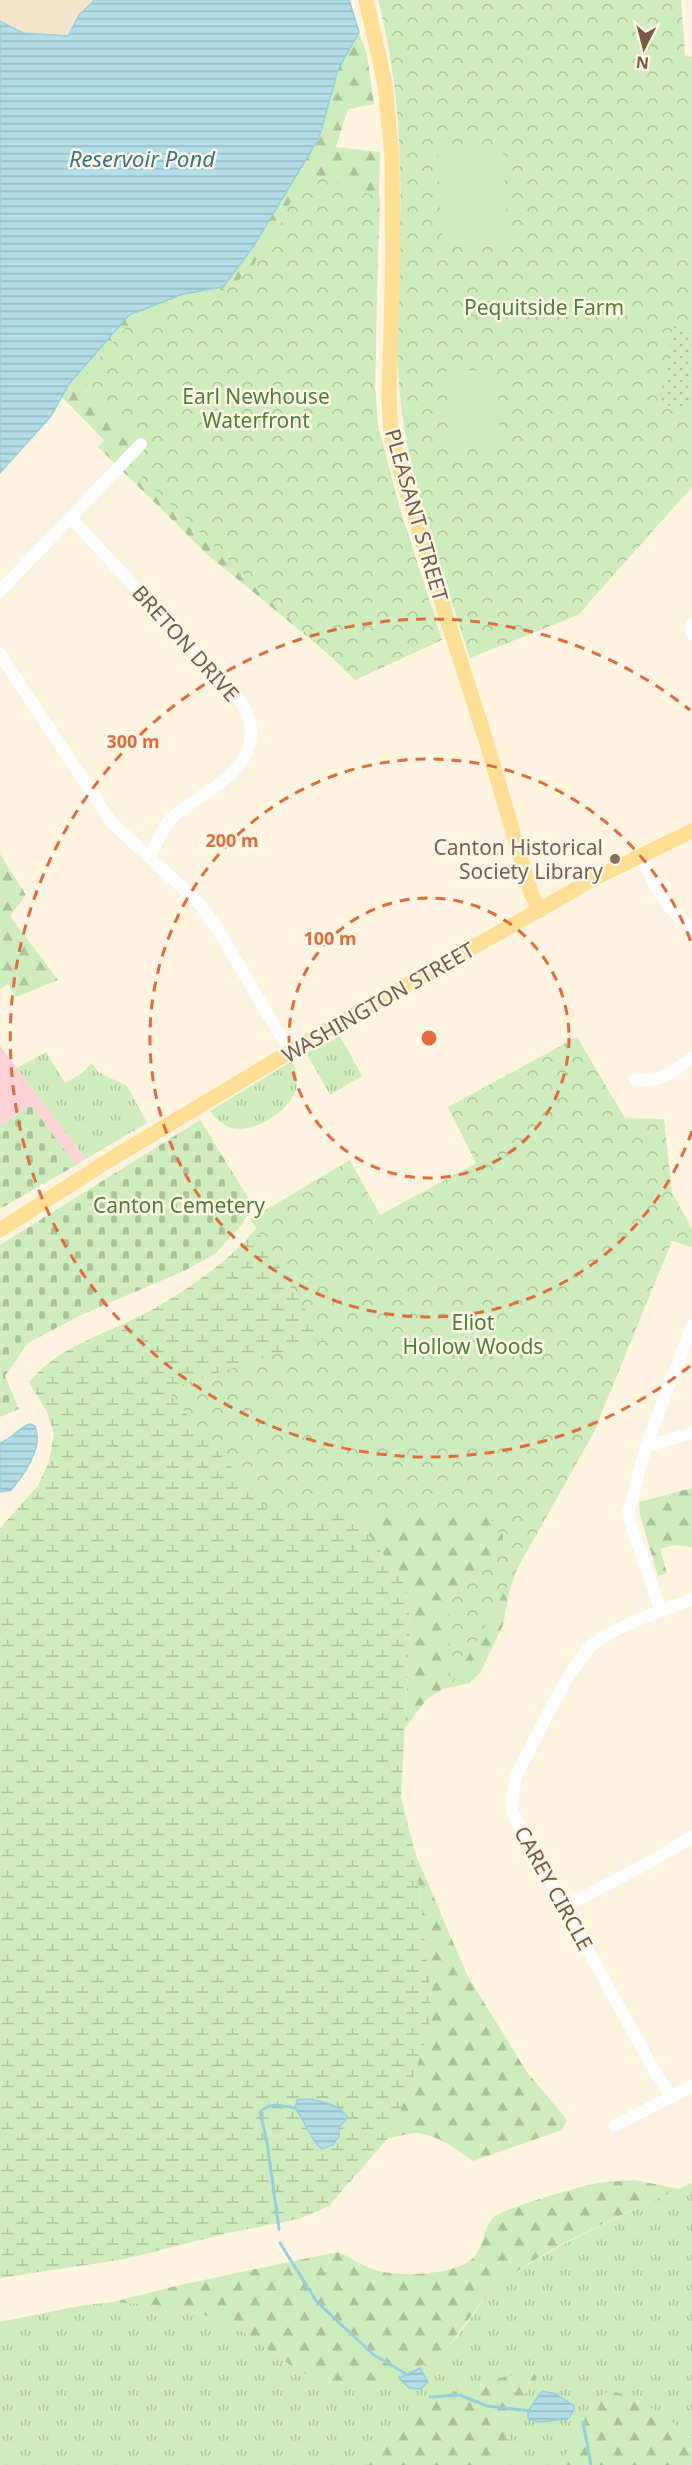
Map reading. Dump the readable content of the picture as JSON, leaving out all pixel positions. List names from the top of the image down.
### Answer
{
  "streets": {
    "main road": ["PLEASANT STREET", "WASHINGTON STREET"],
    "street": ["BRETON DRIVE", "CAREY CIRCLE"]
  },
  "crossings": [
    ["PLEASANT STREET", "WASHINGTON STREET"]
  ],
  "water": ["Reservoir Pond"],
  "parks": [
    "Pequitside Farm",
    "Earl Newhouse Waterfront",
    "Canton Cemetery",
    "Eliot Hollow Woods"
  ],
  "places": ["Canton Historical Society Library"],
  "north": "bottom",
  "rings": ["300 m", "200 m", "100 m"]
}
